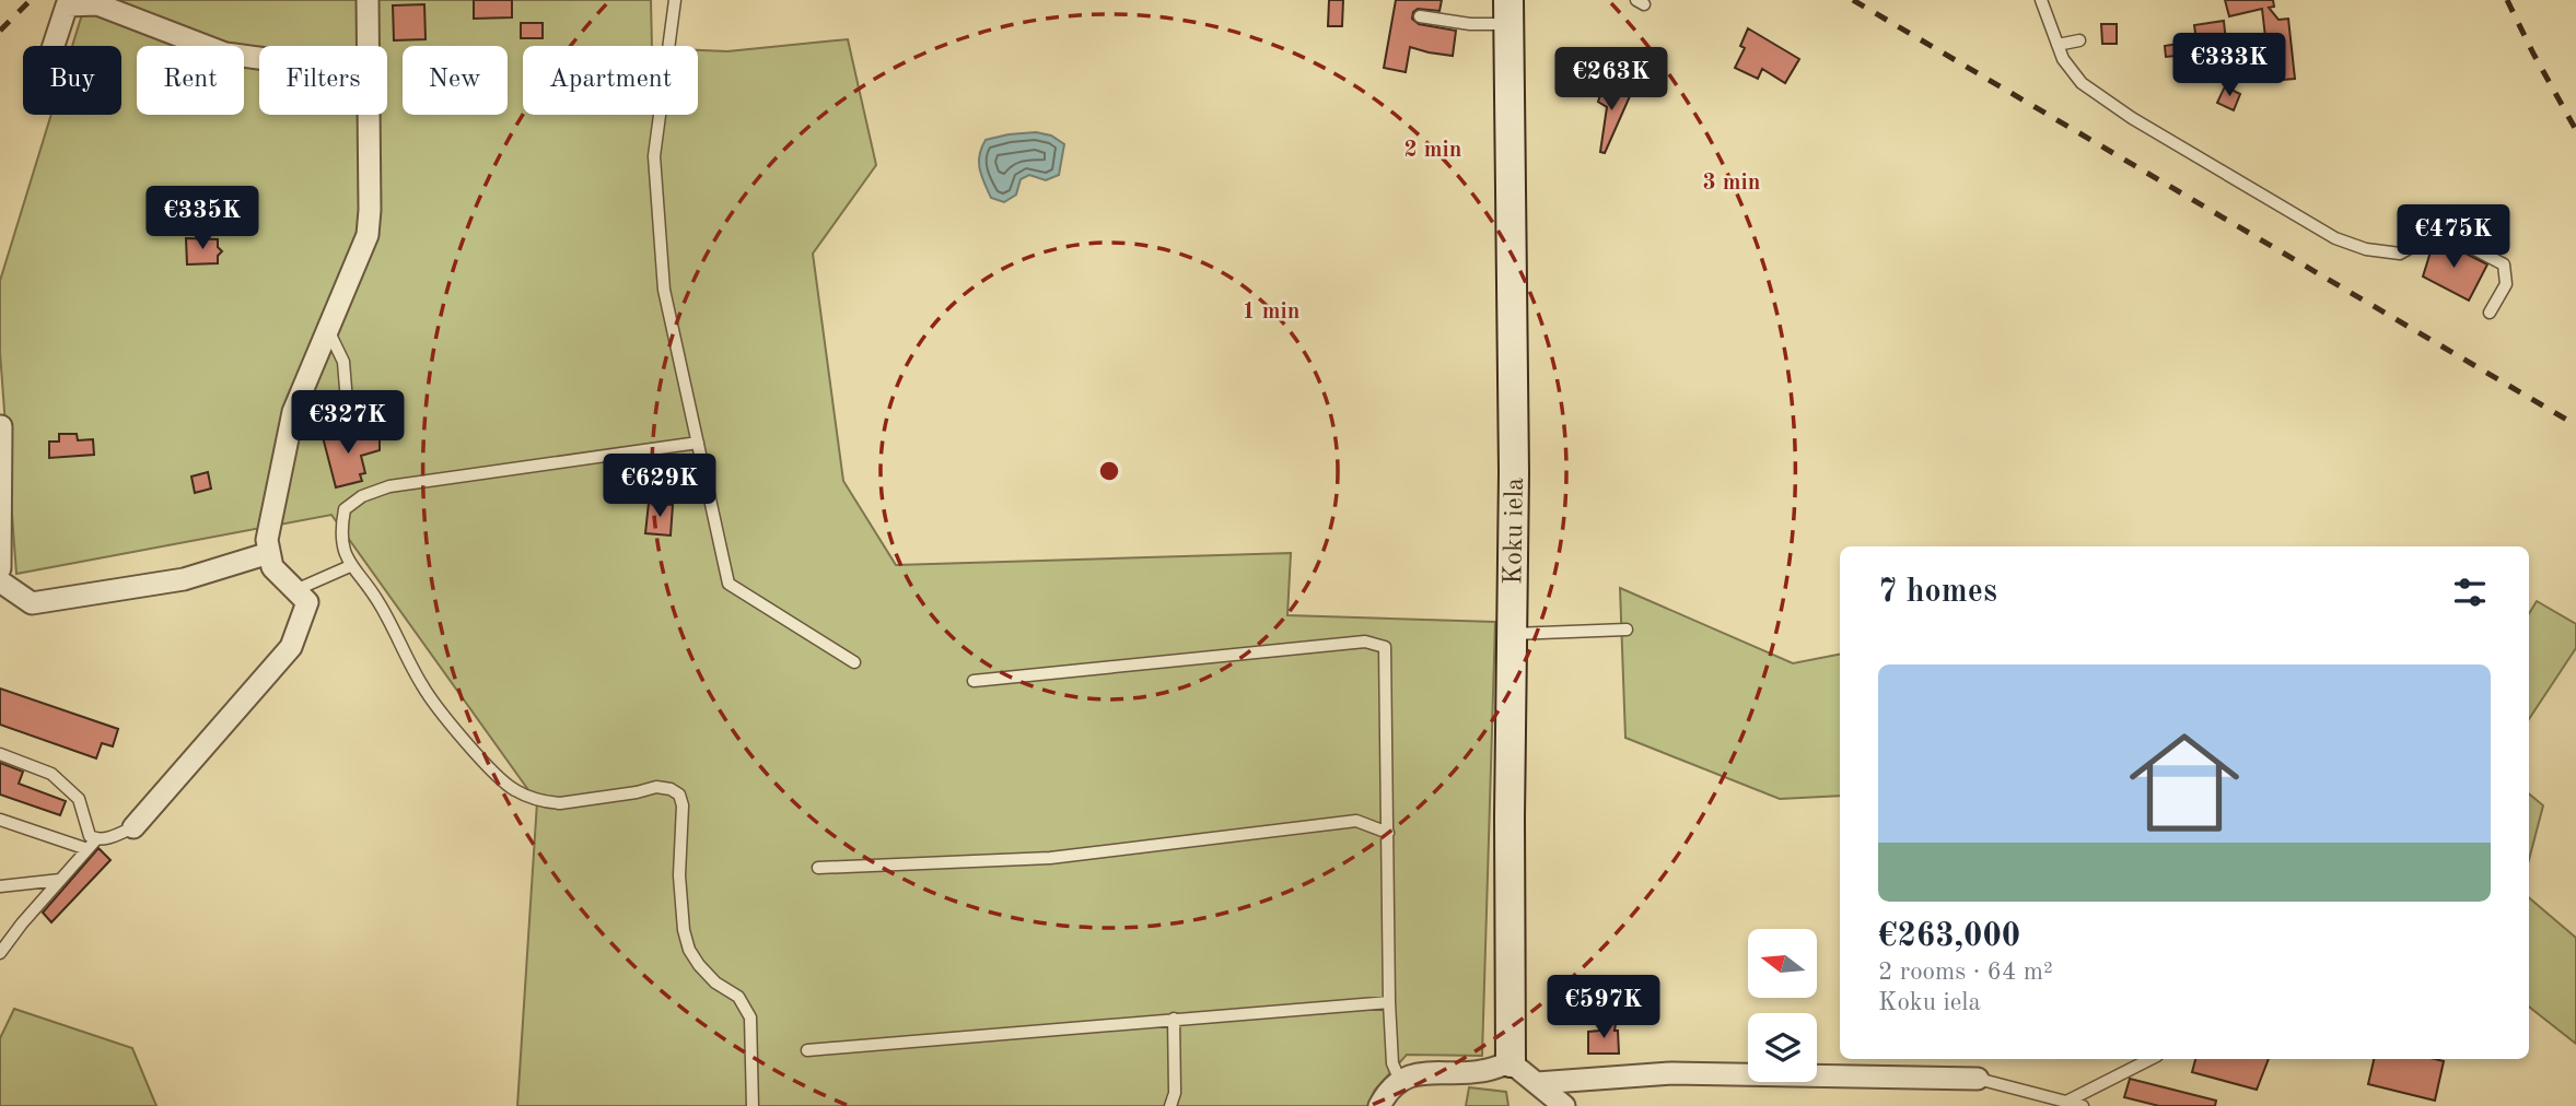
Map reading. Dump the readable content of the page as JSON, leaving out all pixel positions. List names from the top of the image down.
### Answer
{
  "streets": {
    "street": ["Koku iela"]
  },
  "north": "left",
  "page": {
    "price": [
      "€333K",
      "€263K",
      "€335K",
      "€475K",
      "€327K",
      "€629K",
      "€597K"
    ],
    "chip": [
      "Buy",
      "Rent",
      "Filters",
      "New",
      "Apartment"
    ],
    "heading": "7 homes",
    "list": [
      {
        "name": "€263,000",
        "note": "2 rooms · 64 m² · Koku iela"
      }
    ]
  },
  "rings": ["2 min", "3 min", "1 min"]
}
